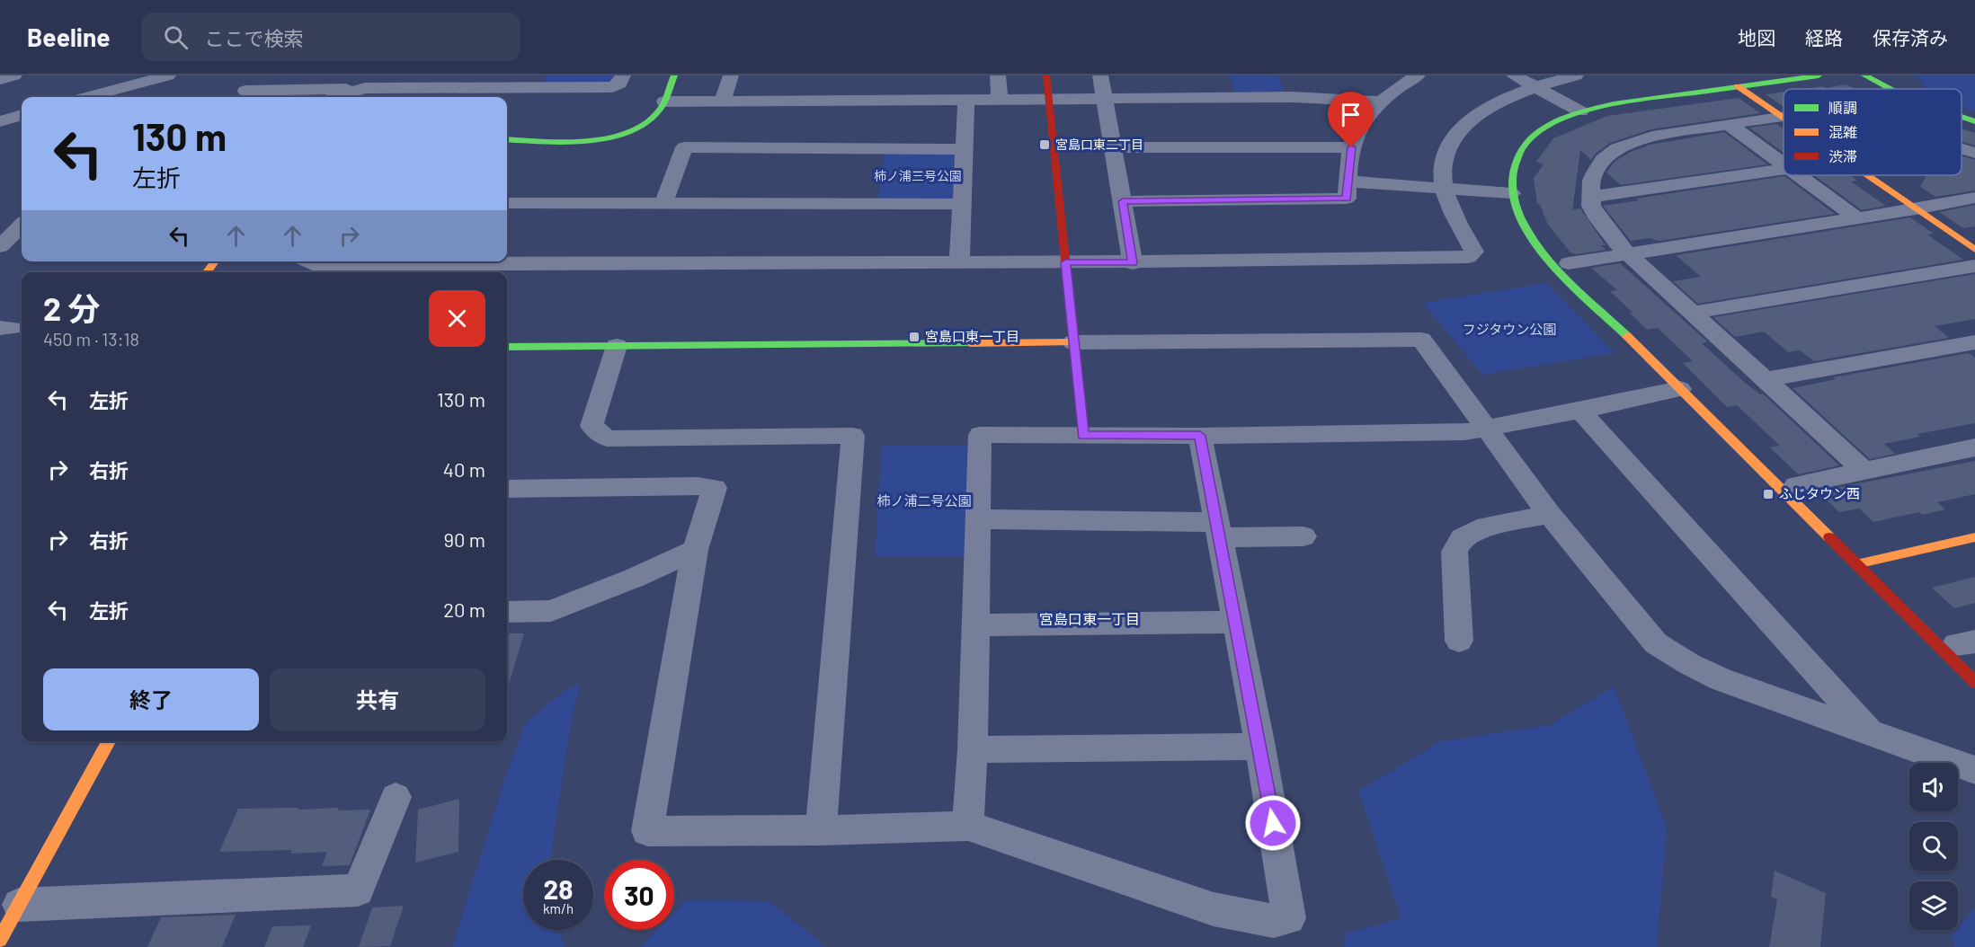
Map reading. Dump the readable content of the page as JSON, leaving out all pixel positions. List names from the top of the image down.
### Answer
{
  "districts": ["宮島口東一丁目"],
  "parks": ["柿ノ浦三号公園", "フジタウン公園", "柿ノ浦二号公園"],
  "places": {
    "transit": ["宮島口東二丁目", "宮島口東一丁目", "ふじタウン西"]
  },
  "legend": ["順調", "混雑", "渋滞"],
  "page": {
    "header": "Beeline",
    "search": "ここで検索",
    "nav": ["地図", "経路", "保存済み"],
    "turn": ["130 m", "左折"],
    "heading": ["2 分", "450 m · 13:18"],
    "list": [
      {
        "name": "左折",
        "value": "130 m"
      },
      {
        "name": "右折",
        "value": "40 m"
      },
      {
        "name": "右折",
        "value": "90 m"
      },
      {
        "name": "左折",
        "value": "20 m"
      }
    ],
    "buttons": ["終了", "共有"],
    "speed": "28 km/h",
    "limit": "30"
  }
}
